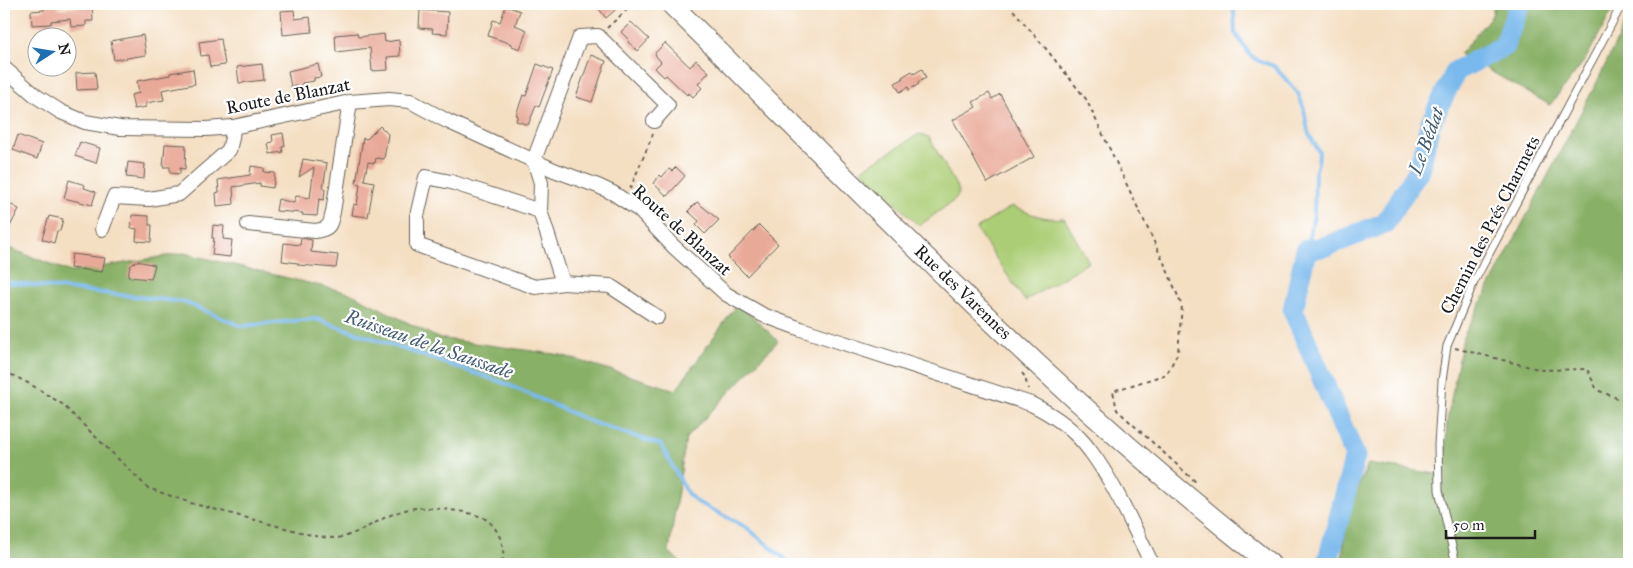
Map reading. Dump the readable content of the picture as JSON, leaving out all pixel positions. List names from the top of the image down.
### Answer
{
  "streets": {
    "main road": ["Rue des Varennes"],
    "street": ["Route de Blanzat"],
    "lane": ["Chemin des Prés Charmets"]
  },
  "water": ["Le Bédat", "Ruisseau de la Saussade"],
  "scale_bar": "50 m",
  "north": "right"
}
